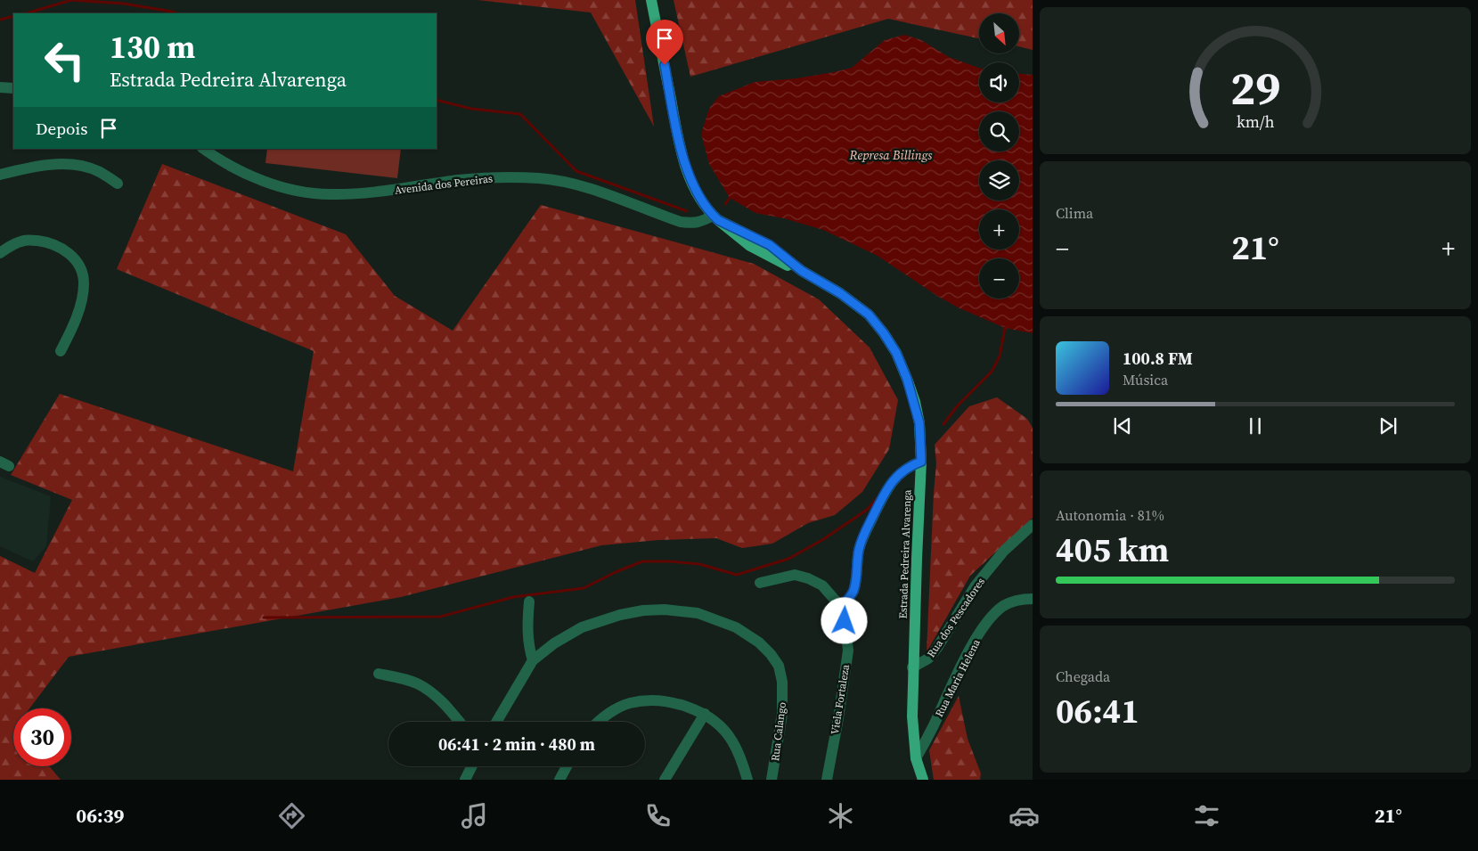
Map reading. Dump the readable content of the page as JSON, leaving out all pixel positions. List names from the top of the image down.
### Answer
{
  "streets": {
    "main road": ["Estrada Pedreira Alvarenga"],
    "street": [
      "Avenida dos Pereiras",
      "Rua dos Pescadores",
      "Rua Maria Helena",
      "Viela Fortaleza",
      "Rua Calango"
    ]
  },
  "crossings": [
    ["Avenida dos Pereiras", "Estrada Pedreira Alvarenga"],
    ["Estrada Pedreira Alvarenga", "Rua dos Pescadores"],
    ["Estrada Pedreira Alvarenga", "Rua Maria Helena"]
  ],
  "water": ["Represa Billings"],
  "north": "bottom right",
  "page": {
    "map_buttons": ["+", "−"],
    "turn": ["130 m", "Estrada Pedreira Alvarenga"],
    "then": "Depois",
    "tile": [
      "Clima",
      ["Autonomia · 81%", "405 km"],
      ["Chegada", "06:41"]
    ],
    "heat": ["−", "21°", "+"],
    "song": ["100.8 FM", "Música"],
    "limit": "30",
    "trip": "06:41 · 2 min · 480 m",
    "tabs": ["06:39", "21°"],
    "gauge": ["29", "km/h"]
  }
}
